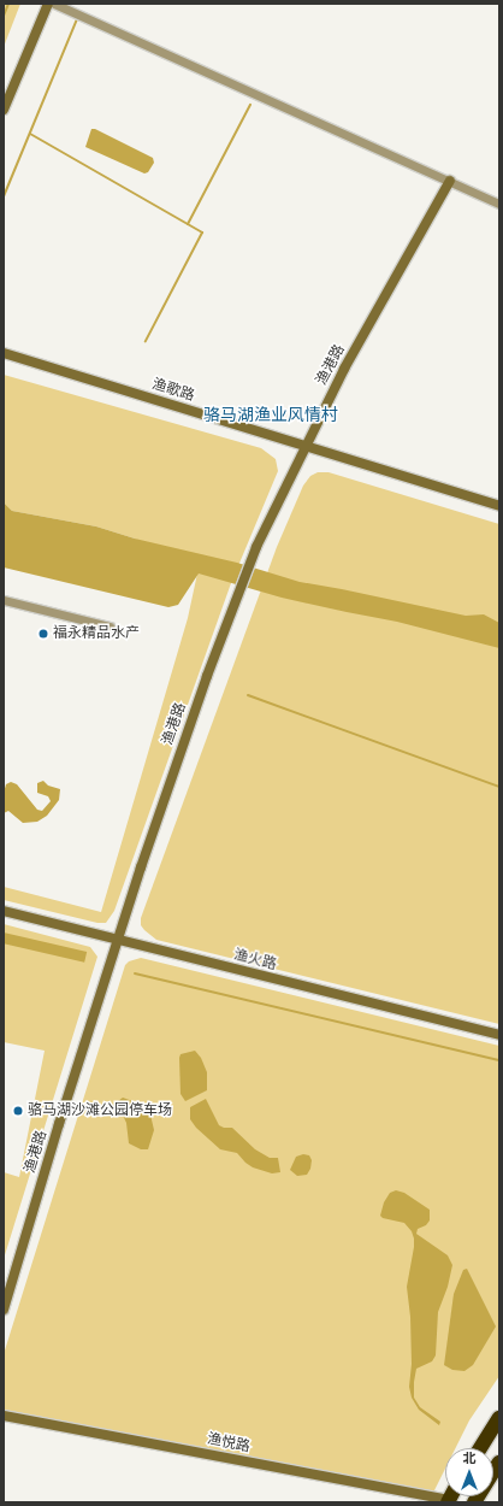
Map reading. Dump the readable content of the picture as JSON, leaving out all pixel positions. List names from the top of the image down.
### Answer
{
  "streets": {
    "street": [
      "渔港路",
      "渔歌路",
      "渔火路",
      "渔悦路"
    ]
  },
  "crossings": [
    ["渔港路", "渔歌路"],
    ["渔港路", "渔火路"]
  ],
  "districts": ["骆马湖渔业风情村"],
  "places": ["福永精品水产", "骆马湖沙滩公园停车场"],
  "north": "top"
}
